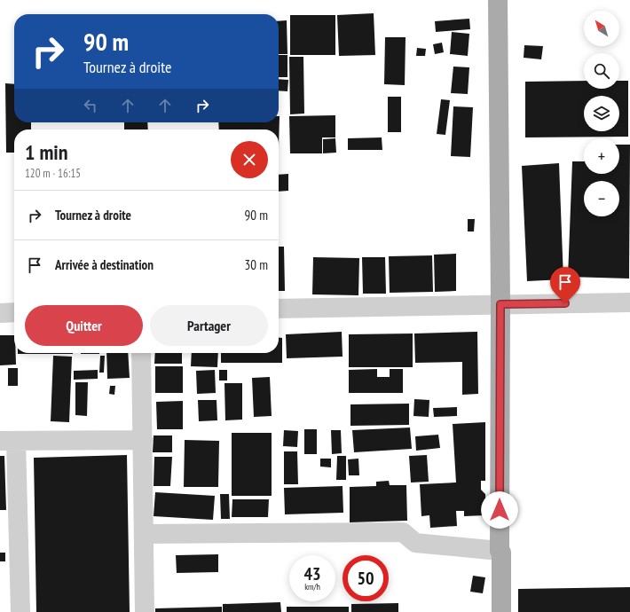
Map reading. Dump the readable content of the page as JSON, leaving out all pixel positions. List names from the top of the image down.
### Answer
{
  "north": "top left",
  "page": {
    "map_buttons": ["+", "−"],
    "turn": ["90 m", "Tournez à droite"],
    "heading": ["1 min", "120 m · 16:15"],
    "list": [
      {
        "name": "Tournez à droite",
        "value": "90 m"
      },
      {
        "name": "Arrivée à destination",
        "value": "30 m"
      }
    ],
    "buttons": ["Quitter", "Partager"],
    "speed": "43 km/h",
    "limit": "50"
  }
}
